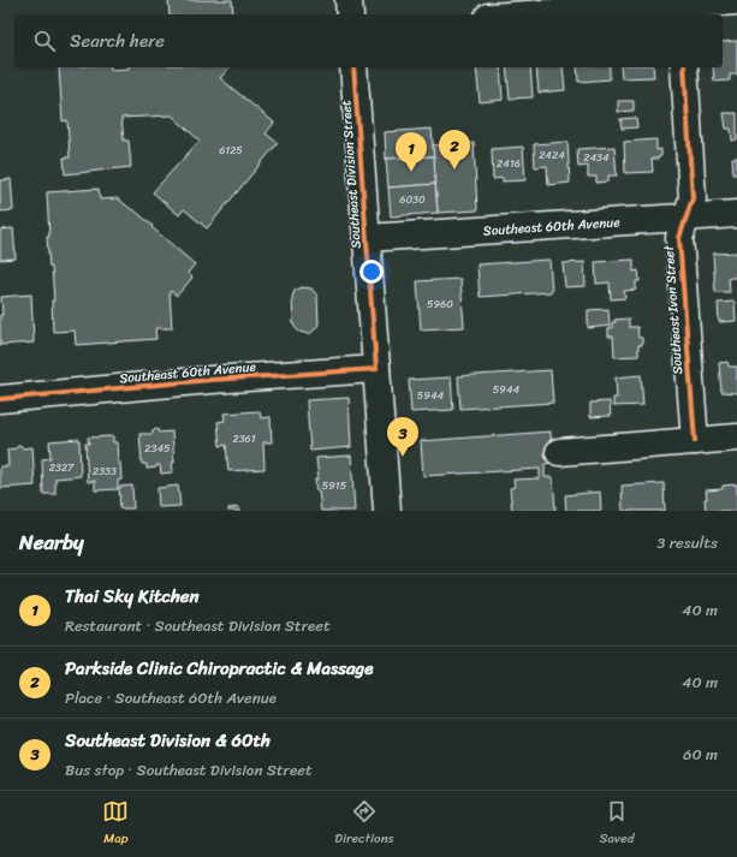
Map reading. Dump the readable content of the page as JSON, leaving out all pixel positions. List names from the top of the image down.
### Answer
{
  "streets": {
    "street": ["Southeast Division Street", "Southeast 60th Avenue", "Southeast Ivon Street"]
  },
  "crossings": [
    ["Southeast Division Street", "Southeast 60th Avenue"],
    ["Southeast 60th Avenue", "Southeast Ivon Street"]
  ],
  "house_numbers": [
    "6125",
    "2424",
    "2434",
    "2416",
    "6030",
    "5960",
    "5944",
    "5944",
    "2361",
    "2345",
    "2327",
    "2333",
    "5915"
  ],
  "page": {
    "search": "Search here",
    "pins": ["2", "1", "3"],
    "heading": ["Nearby", "3 results"],
    "list": [
      {
        "mark": "1",
        "name": "Thai Sky Kitchen",
        "note": "Restaurant · Southeast Division Street",
        "value": "40 m"
      },
      {
        "mark": "2",
        "name": "Parkside Clinic Chiropractic & Massage",
        "note": "Place · Southeast 60th Avenue",
        "value": "40 m"
      },
      {
        "mark": "3",
        "name": "Southeast Division & 60th",
        "note": "Bus stop · Southeast Division Street",
        "value": "60 m"
      }
    ],
    "nav": ["Map", "Directions", "Saved"]
  }
}
